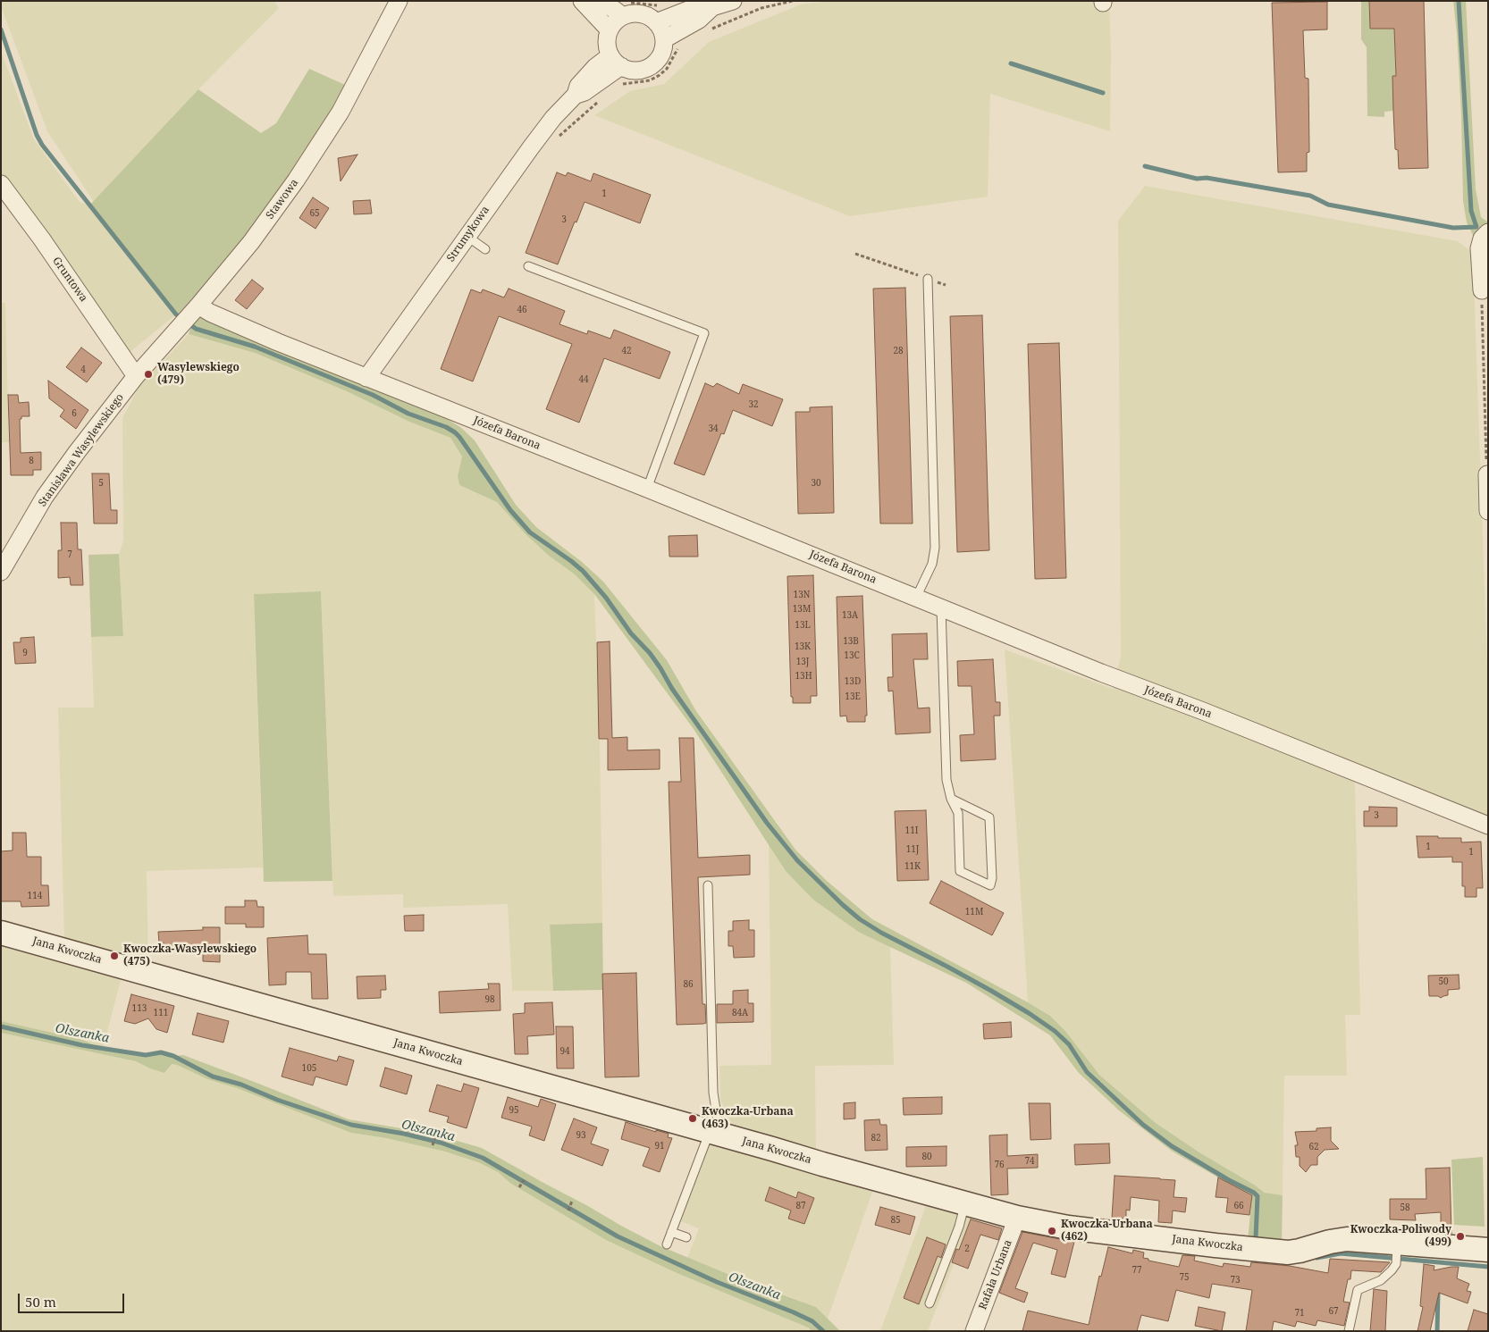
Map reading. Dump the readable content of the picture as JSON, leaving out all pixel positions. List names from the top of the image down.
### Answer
{
  "streets": {
    "street": [
      "Stawowa",
      "Strumykowa",
      "Gruntowa",
      "Józefa Barona",
      "Stanisława Wasylewskiego",
      "Jana Kwoczka",
      "Rafała Urbana"
    ]
  },
  "crossings": [
    ["Stawowa", "Gruntowa"],
    ["Stawowa", "Józefa Barona"],
    ["Stawowa", "Stanisława Wasylewskiego"],
    ["Strumykowa", "Józefa Barona"],
    ["Gruntowa", "Stanisława Wasylewskiego"],
    ["Jana Kwoczka", "Rafała Urbana"]
  ],
  "water": ["Olszanka"],
  "places": [
    "Wasylewskiego (479)",
    "Kwoczka-Wasylewskiego (475)",
    "Kwoczka-Urbana (463)",
    "Kwoczka-Urbana (462)",
    "Kwoczka-Poliwody (499)"
  ],
  "house_numbers": [
    "1",
    "65",
    "3",
    "46",
    "42",
    "28",
    "4",
    "44",
    "32",
    "6",
    "34",
    "8",
    "5",
    "30",
    "7",
    "13N",
    "13M",
    "13A",
    "13L",
    "13B",
    "13K",
    "9",
    "13C",
    "13J",
    "13H",
    "13D",
    "13E",
    "3",
    "11I",
    "1",
    "11J",
    "1",
    "11K",
    "114",
    "11M",
    "50",
    "86",
    "98",
    "113",
    "111",
    "84A",
    "94",
    "105",
    "95",
    "93",
    "82",
    "91",
    "62",
    "80",
    "74",
    "76",
    "87",
    "66",
    "58",
    "85",
    "2",
    "77",
    "75",
    "73",
    "67",
    "71"
  ],
  "scale_bar": "50 m"
}
